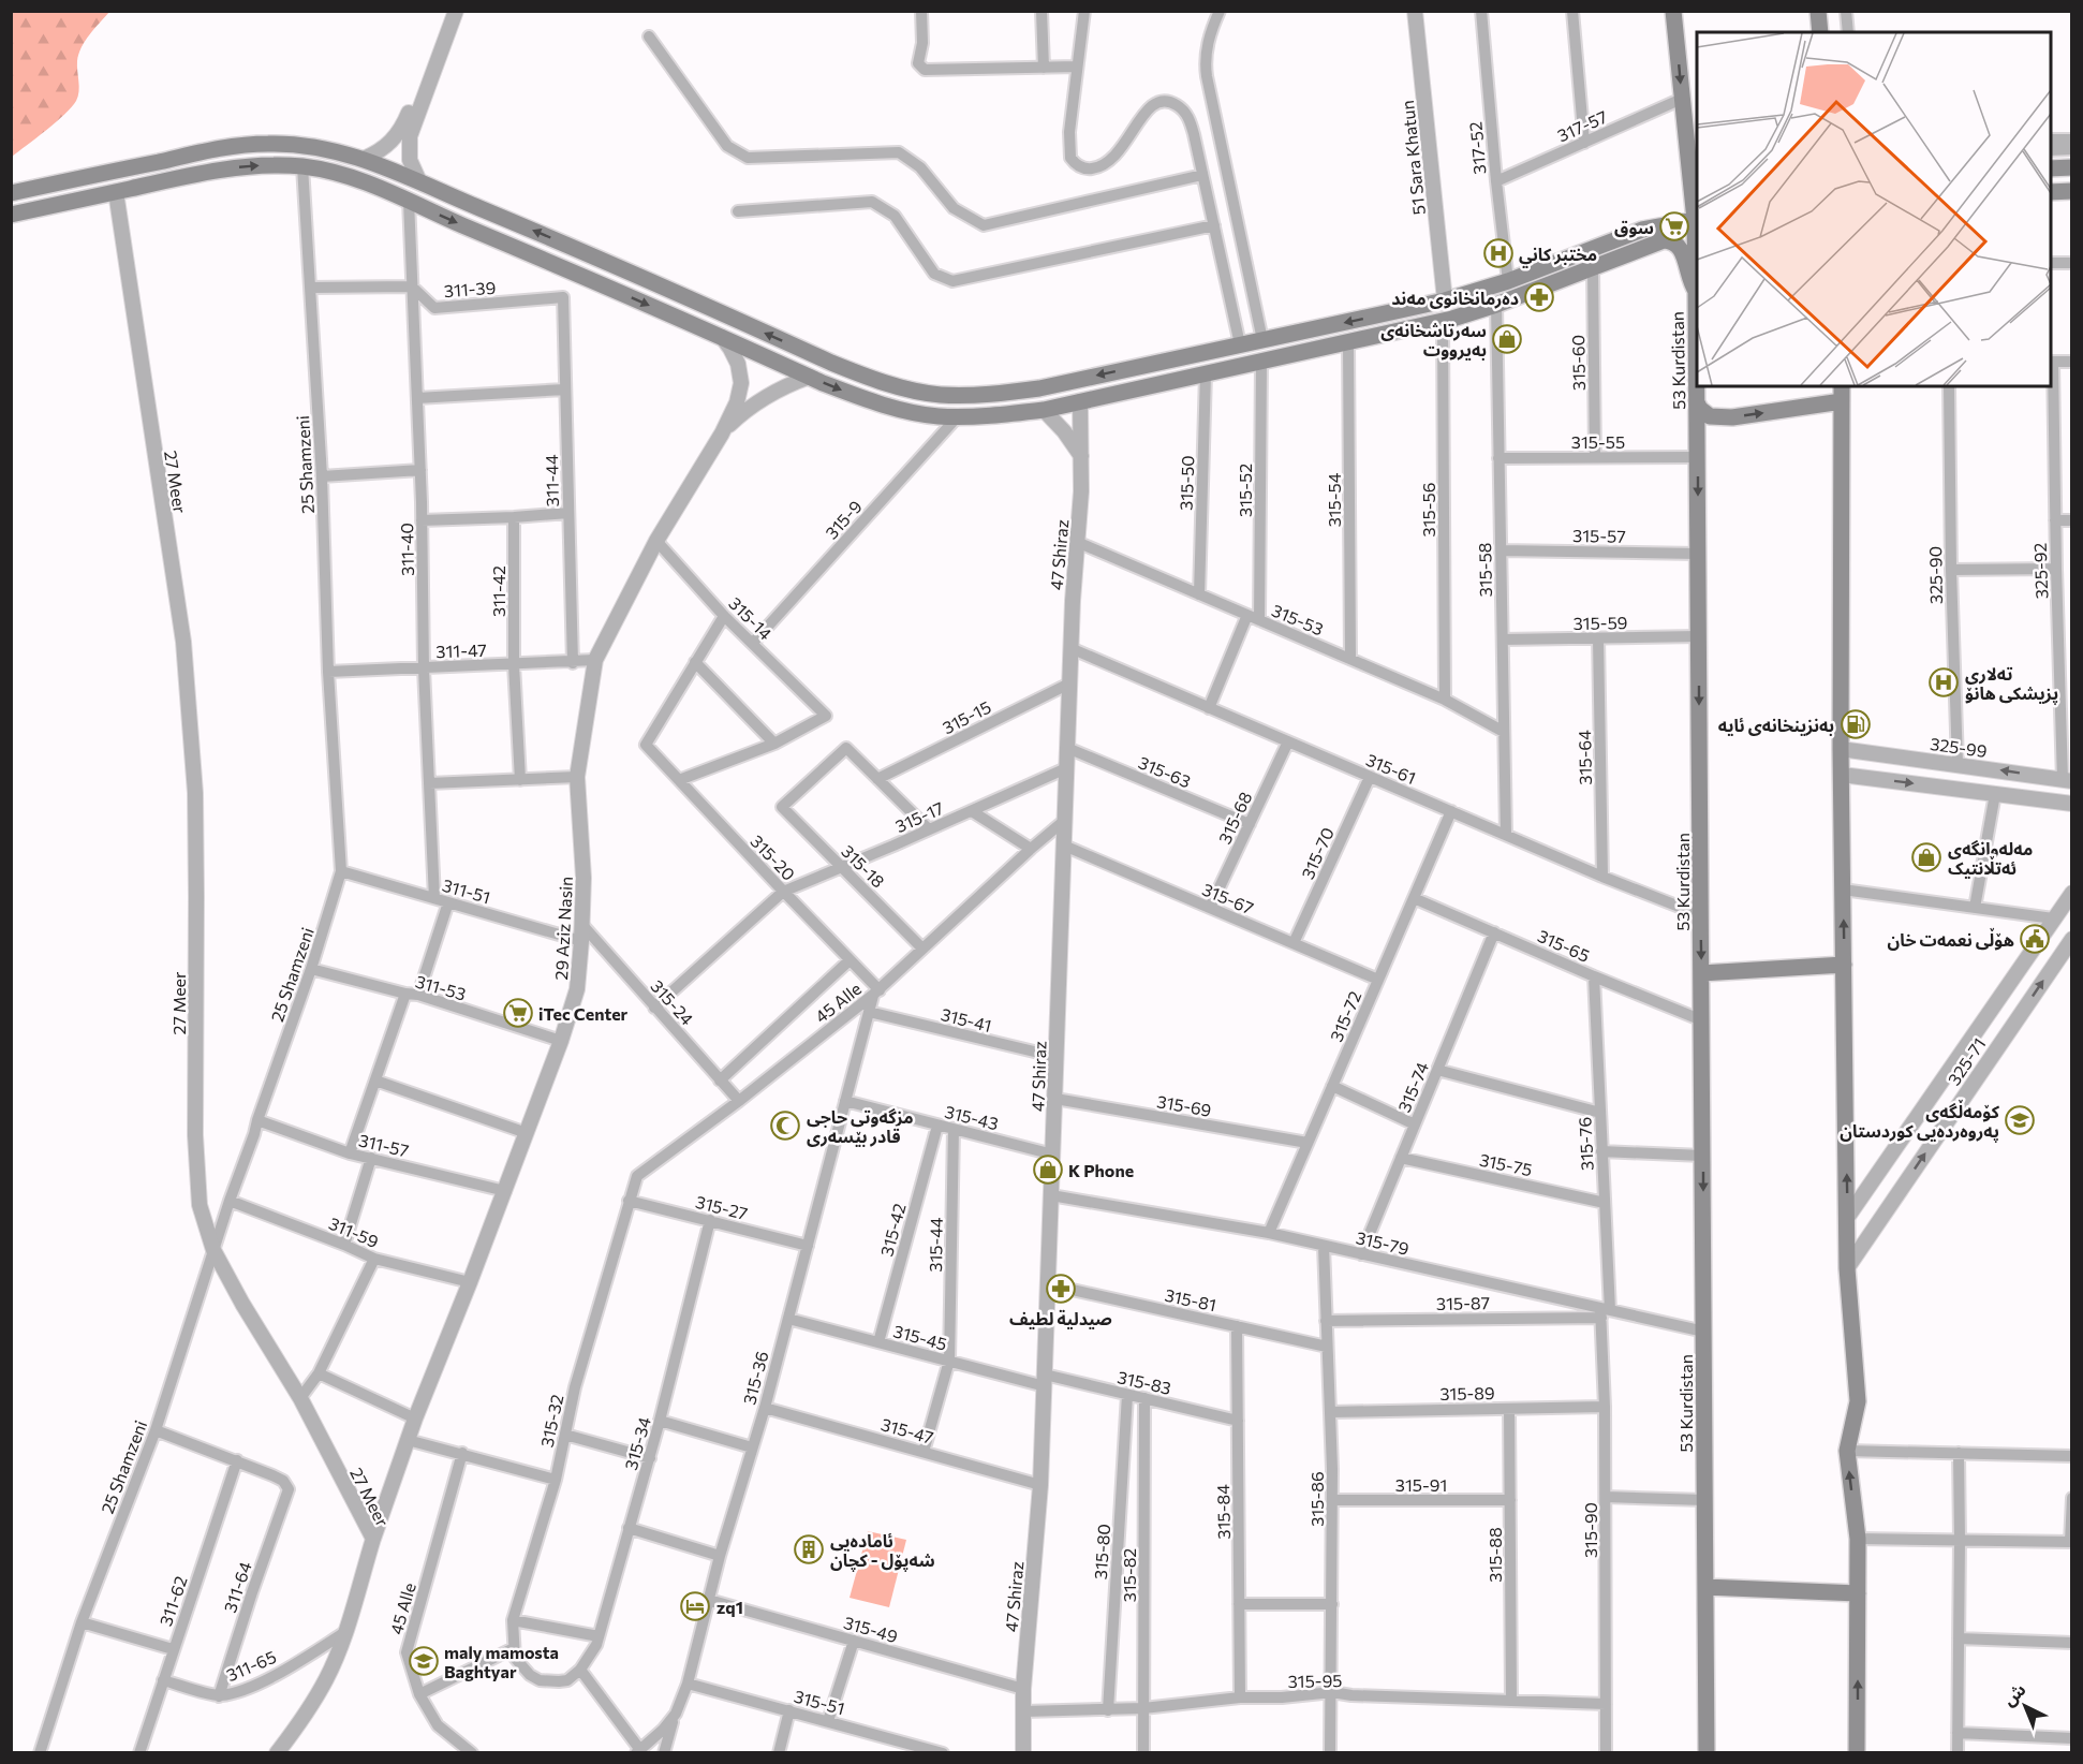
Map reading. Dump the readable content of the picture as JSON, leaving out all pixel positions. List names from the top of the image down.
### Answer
{
  "streets": {
    "main road": ["53 Kurdistan"],
    "street": [
      "317-57",
      "317-52",
      "51 Sara Khatun",
      "311-39",
      "315-60",
      "315-55",
      "25 Shamzeni",
      "311-44",
      "27 Meer",
      "315-50",
      "315-52",
      "315-54",
      "315-56",
      "315-9",
      "315-57",
      "311-40",
      "47 Shiraz",
      "315-58",
      "325-92",
      "325-90",
      "311-42",
      "315-14",
      "315-53",
      "315-59",
      "311-47",
      "315-15",
      "325-99",
      "315-64",
      "315-61",
      "315-63",
      "315-17",
      "315-68",
      "315-70",
      "315-20",
      "315-18",
      "311-51",
      "315-67",
      "29 Aziz Nasin",
      "315-65",
      "311-53",
      "315-24",
      "45 Alle",
      "315-72",
      "315-41",
      "325-71",
      "315-74",
      "315-69",
      "315-43",
      "315-76",
      "311-57",
      "315-75",
      "315-27",
      "315-42",
      "311-59",
      "315-79",
      "315-44",
      "315-81",
      "315-87",
      "315-45",
      "315-36",
      "315-83",
      "315-89",
      "315-32",
      "315-47",
      "315-34",
      "315-91",
      "315-86",
      "315-84",
      "315-90",
      "315-80",
      "315-88",
      "315-82",
      "311-64",
      "311-62",
      "315-49",
      "311-65",
      "315-95",
      "315-51"
    ]
  },
  "crossings": [
    ["317-57", "317-52"],
    ["317-57", "53 Kurdistan"],
    ["311-39", "311-44"],
    ["311-39", "311-40"],
    ["53 Kurdistan", "315-55"],
    ["53 Kurdistan", "315-57"],
    ["53 Kurdistan", "315-59"],
    ["53 Kurdistan", "315-61"],
    ["53 Kurdistan", "315-65"],
    ["53 Kurdistan", "315-79"],
    ["315-60", "315-55"],
    ["315-55", "315-58"],
    ["25 Shamzeni", "27 Meer"],
    ["25 Shamzeni", "311-47"],
    ["25 Shamzeni", "311-51"],
    ["25 Shamzeni", "311-53"],
    ["25 Shamzeni", "311-57"],
    ["25 Shamzeni", "311-59"],
    ["311-44", "311-47"],
    ["27 Meer", "29 Aziz Nasin"],
    ["27 Meer", "311-65"],
    ["315-50", "315-53"],
    ["315-52", "315-53"],
    ["315-54", "315-53"],
    ["315-56", "315-53"],
    ["315-9", "315-14"],
    ["315-57", "315-58"],
    ["311-40", "311-47"],
    ["311-40", "311-51"],
    ["47 Shiraz", "315-53"],
    ["47 Shiraz", "315-15"],
    ["47 Shiraz", "315-61"],
    ["47 Shiraz", "315-63"],
    ["47 Shiraz", "315-17"],
    ["47 Shiraz", "315-67"],
    ["47 Shiraz", "45 Alle"],
    ["47 Shiraz", "315-41"],
    ["47 Shiraz", "315-69"],
    ["47 Shiraz", "315-43"],
    ["47 Shiraz", "315-79"],
    ["47 Shiraz", "315-81"],
    ["47 Shiraz", "315-45"],
    ["47 Shiraz", "315-83"],
    ["47 Shiraz", "315-47"],
    ["47 Shiraz", "315-49"],
    ["47 Shiraz", "315-95"],
    ["315-58", "315-53"],
    ["315-58", "315-59"],
    ["315-58", "315-61"],
    ["325-92", "325-99"],
    ["325-90", "325-99"],
    ["311-42", "311-47"],
    ["315-14", "29 Aziz Nasin"],
    ["315-59", "315-64"],
    ["311-47", "29 Aziz Nasin"],
    ["315-15", "315-18"],
    ["315-64", "315-61"],
    ["315-61", "315-68"],
    ["315-61", "315-70"],
    ["315-61", "315-72"],
    ["315-63", "315-68"],
    ["315-17", "315-20"],
    ["315-17", "315-18"],
    ["315-17", "315-24"],
    ["315-68", "315-67"],
    ["315-70", "315-67"],
    ["315-20", "45 Alle"],
    ["315-20", "315-36"],
    ["315-18", "45 Alle"],
    ["311-51", "29 Aziz Nasin"],
    ["315-67", "315-72"],
    ["29 Aziz Nasin", "311-53"],
    ["29 Aziz Nasin", "315-24"],
    ["29 Aziz Nasin", "311-57"],
    ["29 Aziz Nasin", "311-59"],
    ["315-65", "315-72"],
    ["315-65", "315-74"],
    ["315-65", "315-76"],
    ["315-24", "45 Alle"],
    ["45 Alle", "315-27"],
    ["45 Alle", "315-36"],
    ["45 Alle", "315-32"],
    ["315-72", "315-69"],
    ["315-72", "315-79"],
    ["315-41", "315-36"],
    ["315-74", "315-75"],
    ["315-74", "315-79"],
    ["315-43", "315-42"],
    ["315-43", "315-44"],
    ["315-43", "315-36"],
    ["315-76", "315-75"],
    ["315-76", "315-79"],
    ["315-76", "315-87"],
    ["315-76", "315-90"],
    ["315-27", "315-36"],
    ["315-27", "315-32"],
    ["315-27", "315-34"],
    ["315-42", "315-45"],
    ["315-79", "315-87"],
    ["315-79", "315-86"],
    ["315-79", "315-90"],
    ["315-44", "315-45"],
    ["315-44", "315-47"],
    ["315-81", "315-86"],
    ["315-81", "315-84"],
    ["315-87", "315-86"],
    ["315-87", "315-90"],
    ["315-45", "315-36"],
    ["315-45", "315-83"],
    ["315-36", "315-47"],
    ["315-36", "315-49"],
    ["315-36", "315-51"],
    ["315-83", "315-84"],
    ["315-83", "315-80"],
    ["315-83", "315-82"],
    ["315-89", "315-86"],
    ["315-89", "315-90"],
    ["315-89", "315-88"],
    ["315-91", "315-86"],
    ["315-91", "315-88"],
    ["315-86", "315-95"],
    ["315-84", "315-95"],
    ["315-90", "315-95"],
    ["315-80", "315-95"],
    ["315-88", "315-95"],
    ["315-82", "315-95"],
    ["311-64", "311-62"],
    ["311-64", "311-65"],
    ["311-62", "311-65"]
  ],
  "places": {
    "supermarket": ["سوق", "iTec Center"],
    "hospital": ["مختبر كاني", "تەلاری پزیشکی هانۆ"],
    "pharmacy": ["دەرمانخانوی مەند", "صیدلیة لطیف"],
    "shop": ["سەرتاشخانەی بەیرووت", "مەلەوانگەی ئەتڵانتیک", "K Phone"],
    "fuel station": ["بەنزینخانەی ئایە"],
    "public building": ["هۆڵی نعمەت خان"],
    "school or university": ["كۆمەڵگەی پەروەردەیی كوردستان", "maly mamosta Baghtyar"],
    "mosque": ["مزگەوتی حاجی قادر بێسەری"],
    "building": ["ئامادەیی شەپۆل - کچان"],
    "hotel": ["zq1"]
  },
  "north": "top left"
}
